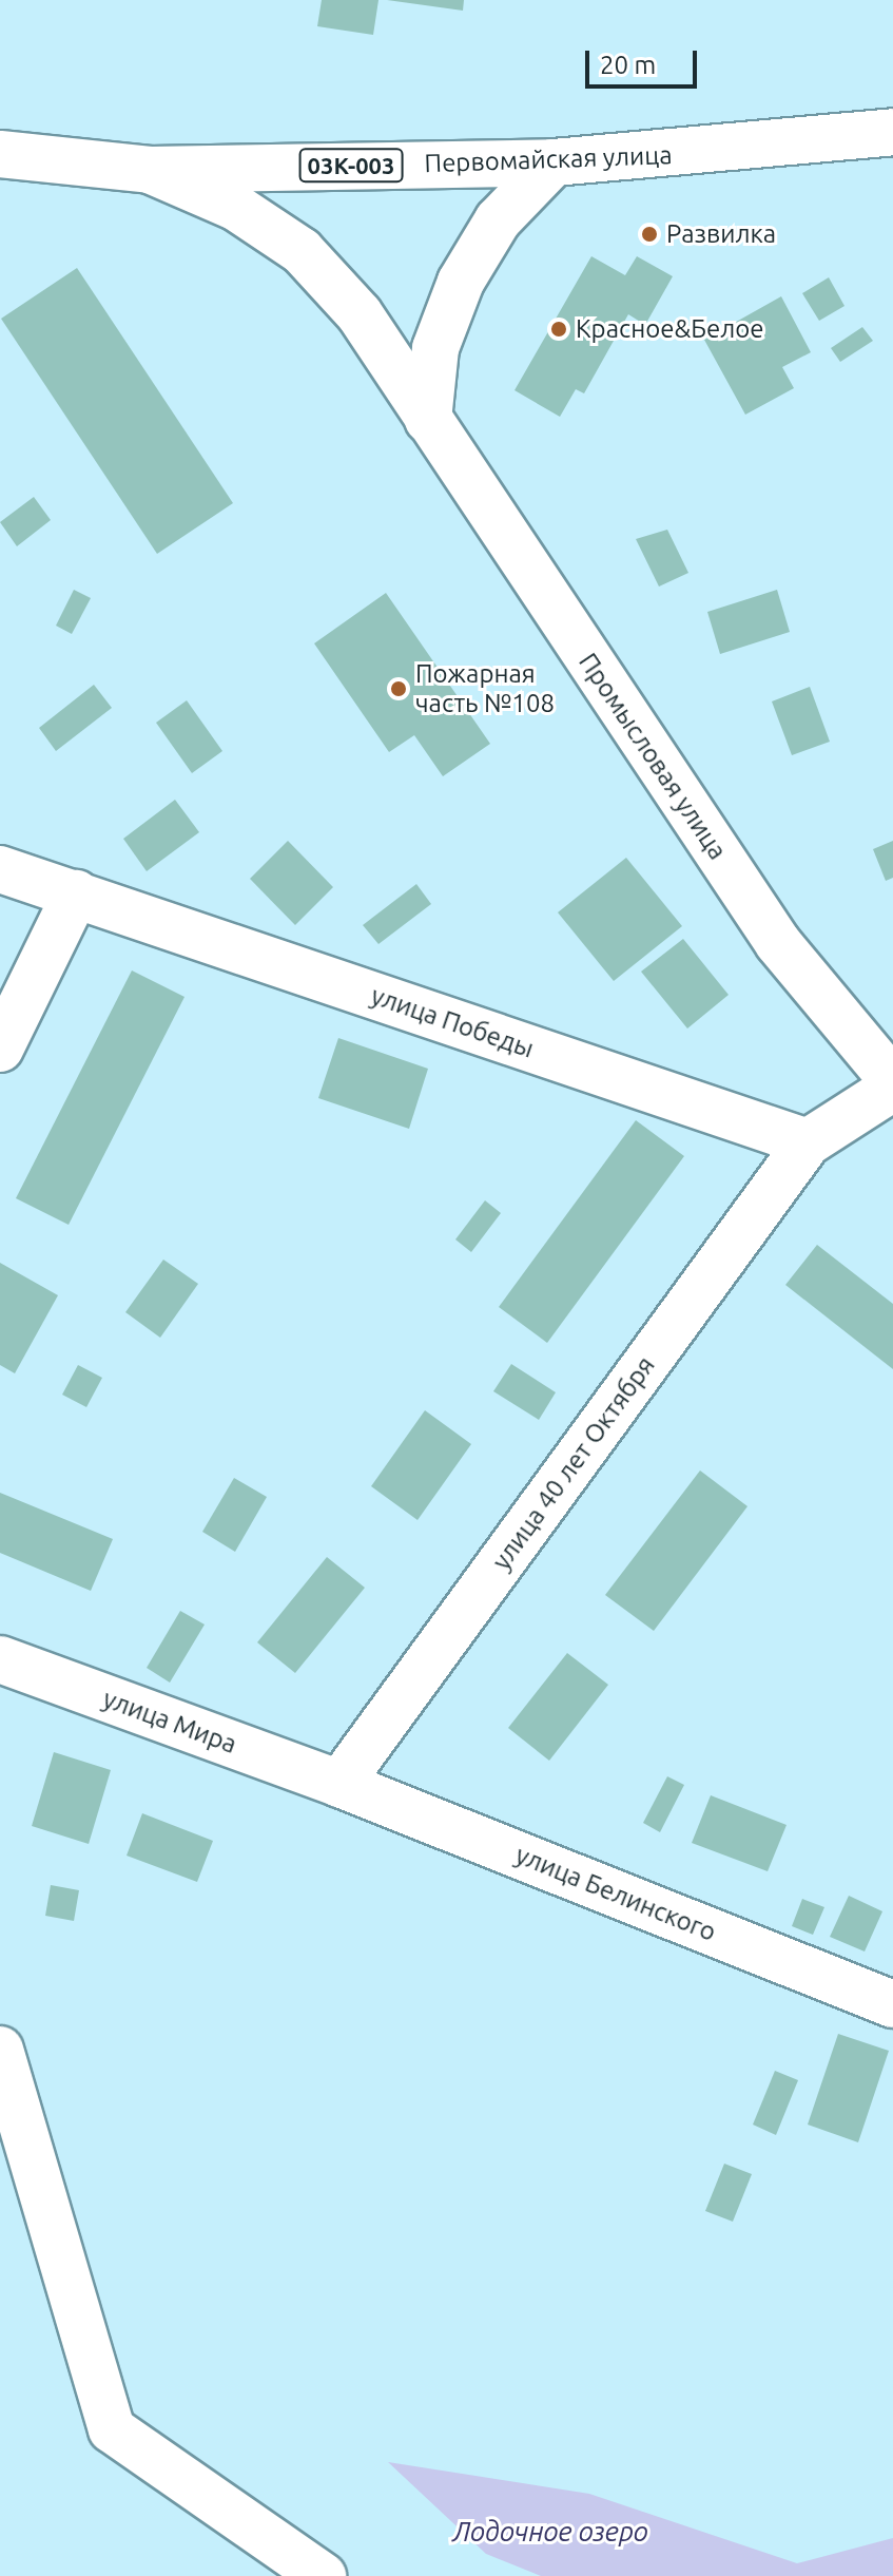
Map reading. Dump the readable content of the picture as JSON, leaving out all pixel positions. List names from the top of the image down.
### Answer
{
  "streets": {
    "street": [
      "Первомайская улица",
      "03К-003",
      "Промысловая улица",
      "улица Победы",
      "улица 40 лет Октября",
      "улица Мира",
      "улица Белинского"
    ]
  },
  "crossings": [
    ["Первомайская улица", "Промысловая улица"],
    ["улица Победы", "улица 40 лет Октября"],
    ["улица 40 лет Октября", "улица Мира"],
    ["улица 40 лет Октября", "улица Белинского"],
    ["улица Мира", "улица Белинского"]
  ],
  "water": ["Лодочное озеро"],
  "places": ["Развилка", "Красное&Белое", "Пожарная часть №108"],
  "scale_bar": "20 m"
}
